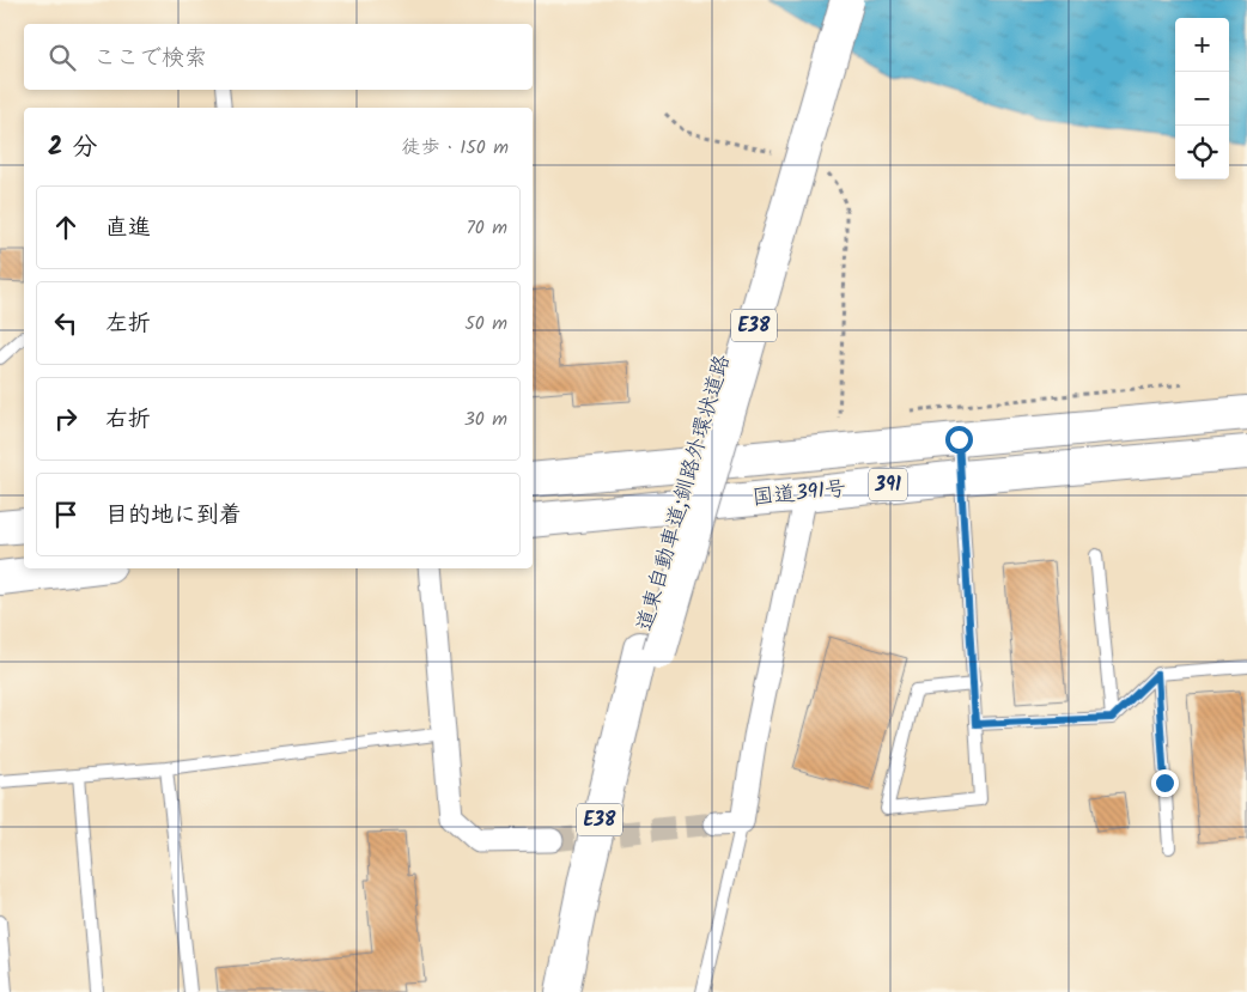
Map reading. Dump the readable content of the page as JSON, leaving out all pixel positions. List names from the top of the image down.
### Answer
{
  "streets": {
    "highway": [
      "E38",
      "391",
      "道東自動車道;釧路外環状道路",
      "国道391号"
    ]
  },
  "page": {
    "map_buttons": ["+", "−"],
    "search": "ここで検索",
    "heading": ["2 分", "徒歩 · 150 m"],
    "list": [
      ["直進", "70 m"],
      ["左折", "50 m"],
      ["右折", "30 m"],
      "目的地に到着"
    ]
  }
}
